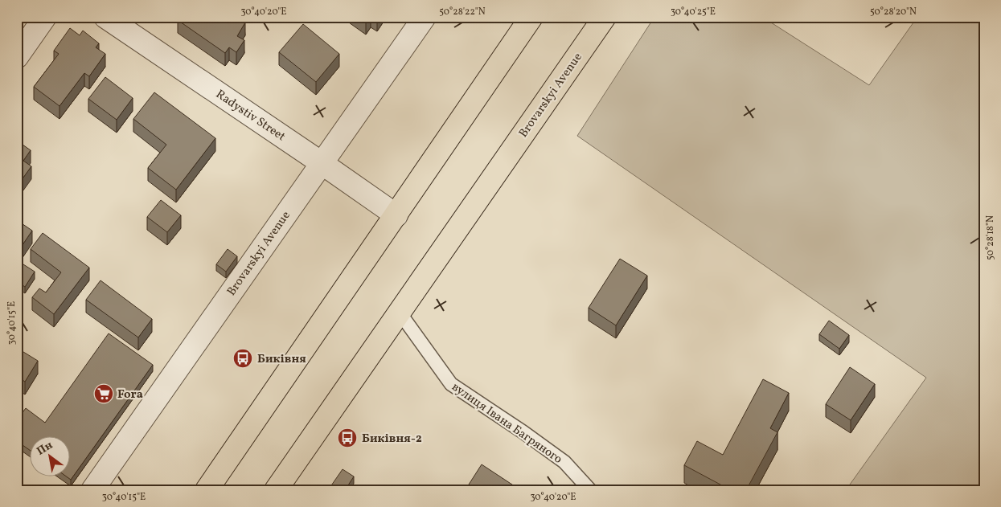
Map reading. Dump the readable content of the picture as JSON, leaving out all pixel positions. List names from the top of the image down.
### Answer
{
  "streets": {
    "highway": ["Brovarskyi Avenue"],
    "street": ["Radystiv Street"],
    "lane": ["вулиця Івана Багряного"]
  },
  "crossings": [
    ["Brovarskyi Avenue", "Radystiv Street"],
    ["Brovarskyi Avenue", "вулиця Івана Багряного"]
  ],
  "places": {
    "bus stop": ["Бикiвня", "Бикiвня-2"],
    "supermarket": ["Fora"]
  },
  "north": "top left",
  "coordinates": [
    "30°40'20\"E",
    "50°28'22\"N",
    "30°40'25\"E",
    "50°28'20\"N",
    "50°28'18\"N",
    "30°40'15\"E"
  ]
}
